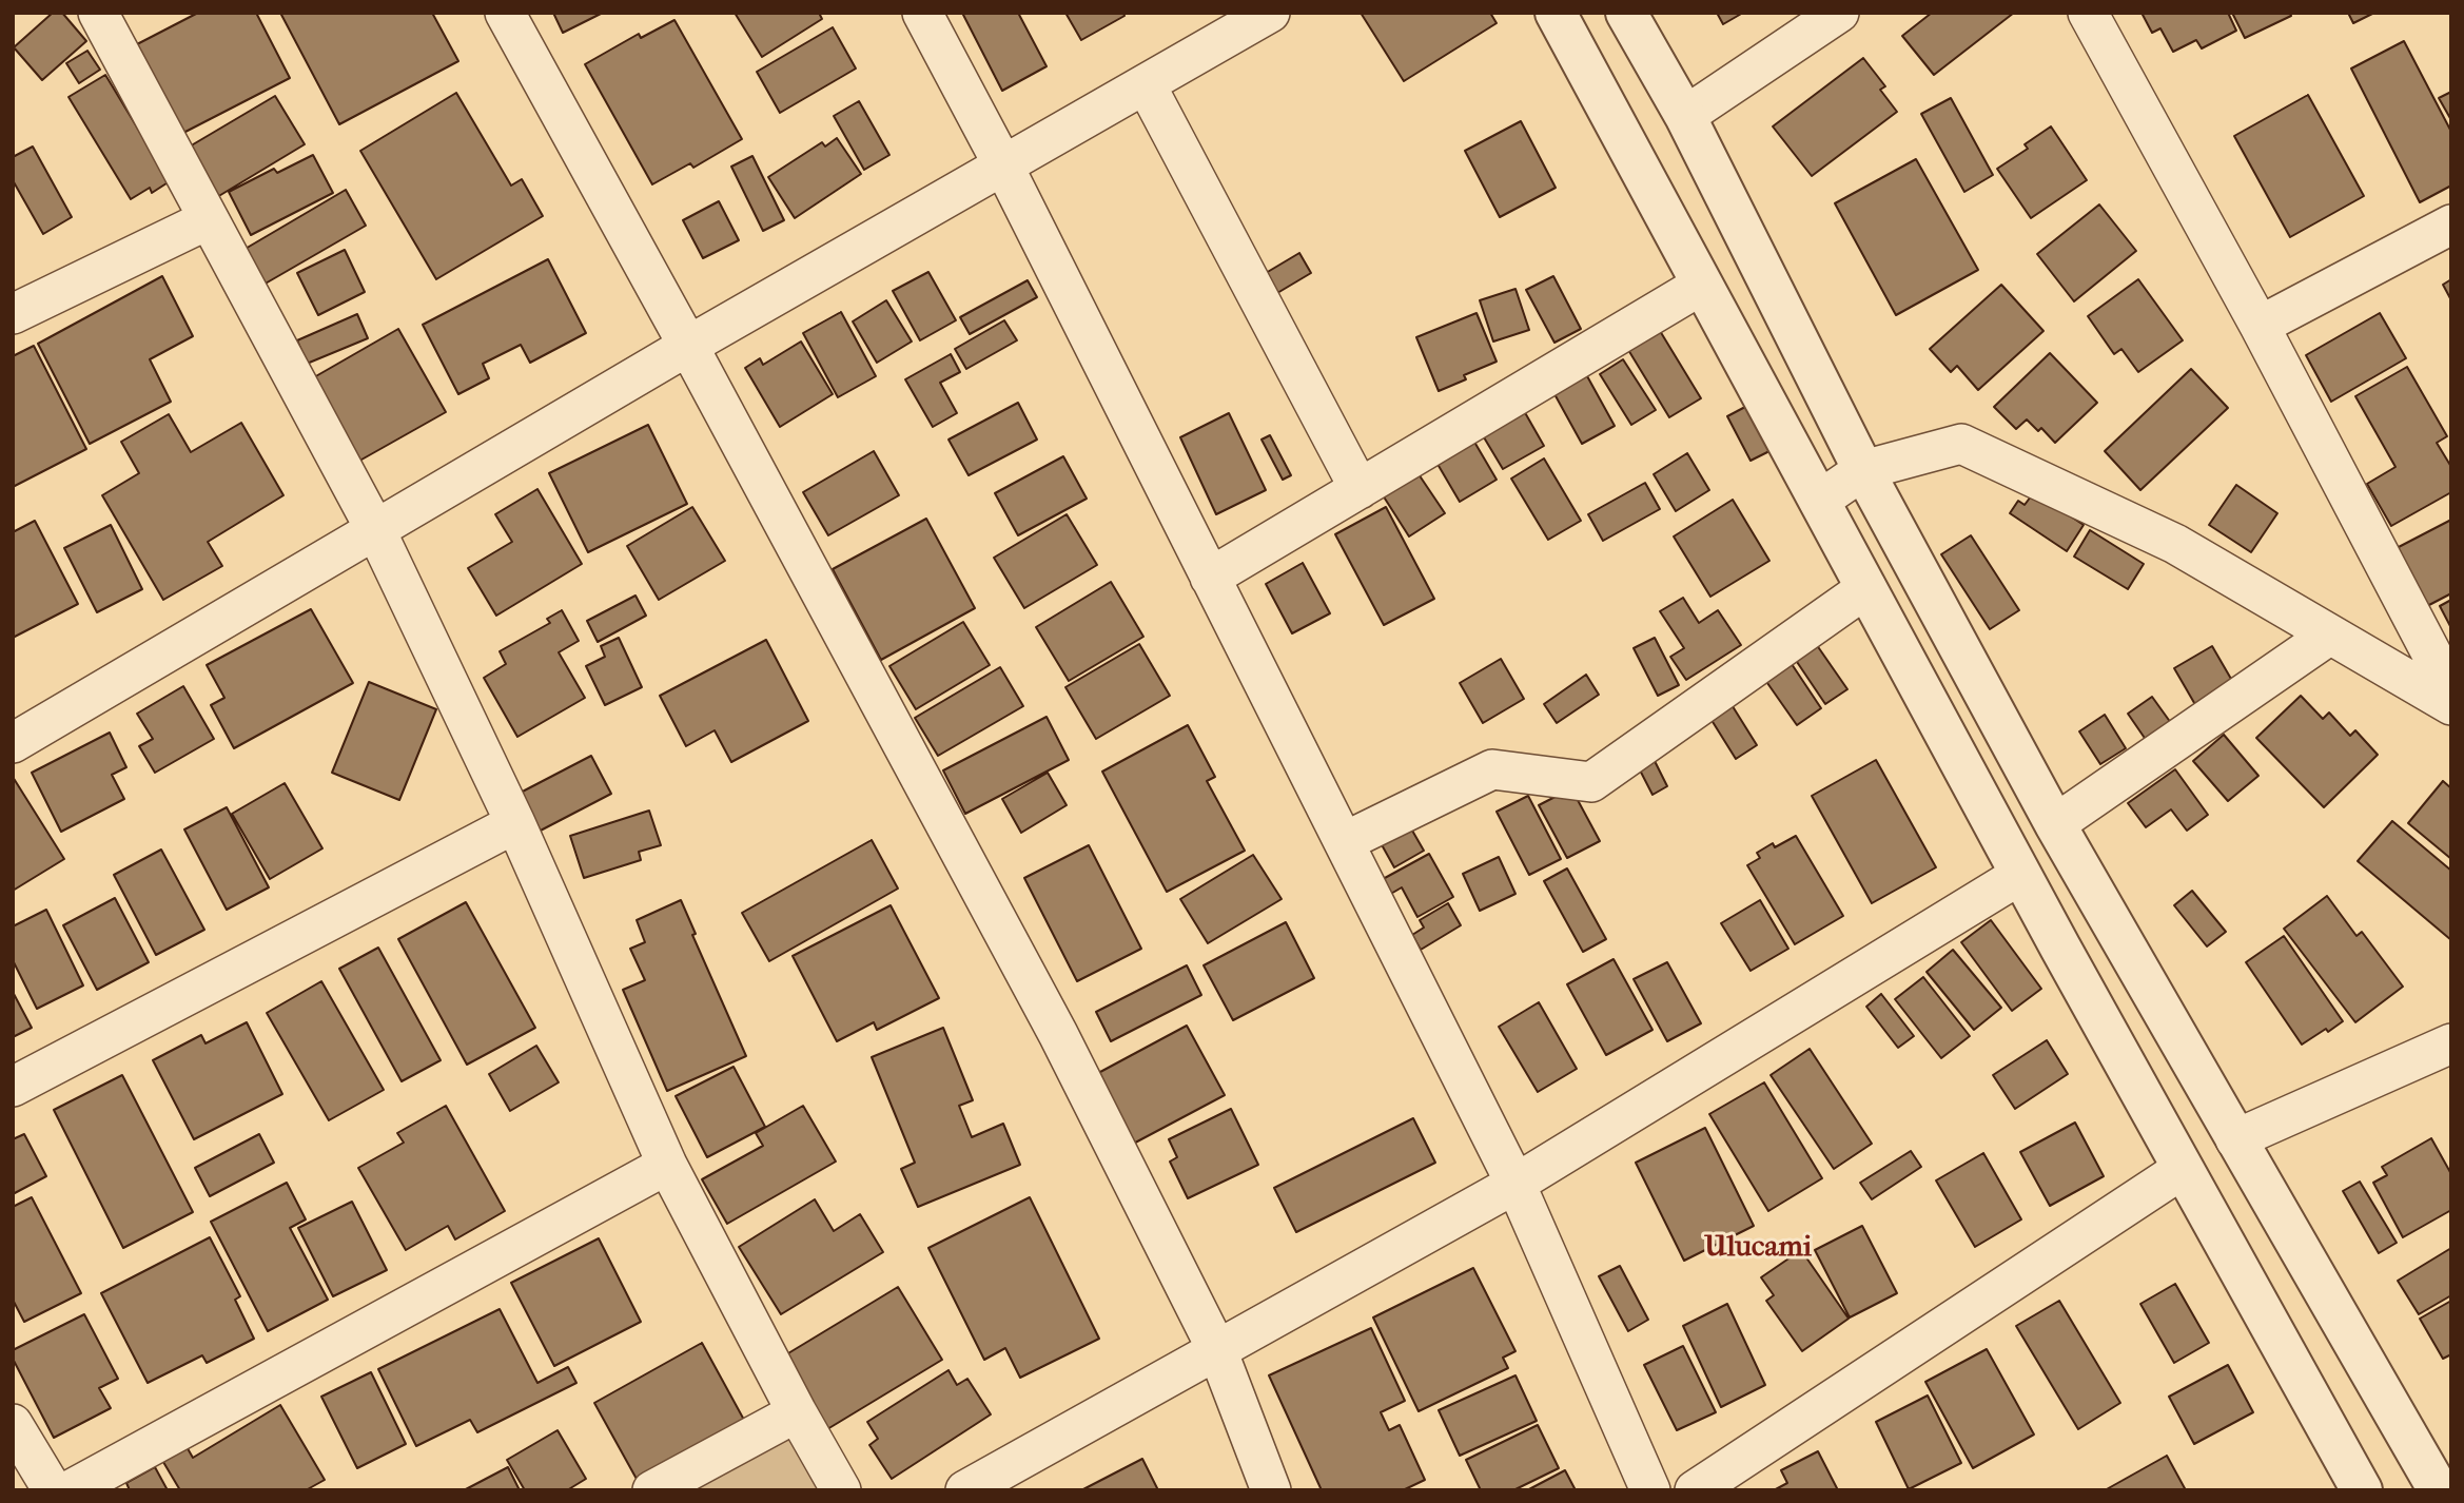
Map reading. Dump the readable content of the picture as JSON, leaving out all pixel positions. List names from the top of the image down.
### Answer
{
  "districts": ["Ulucami"]
}
